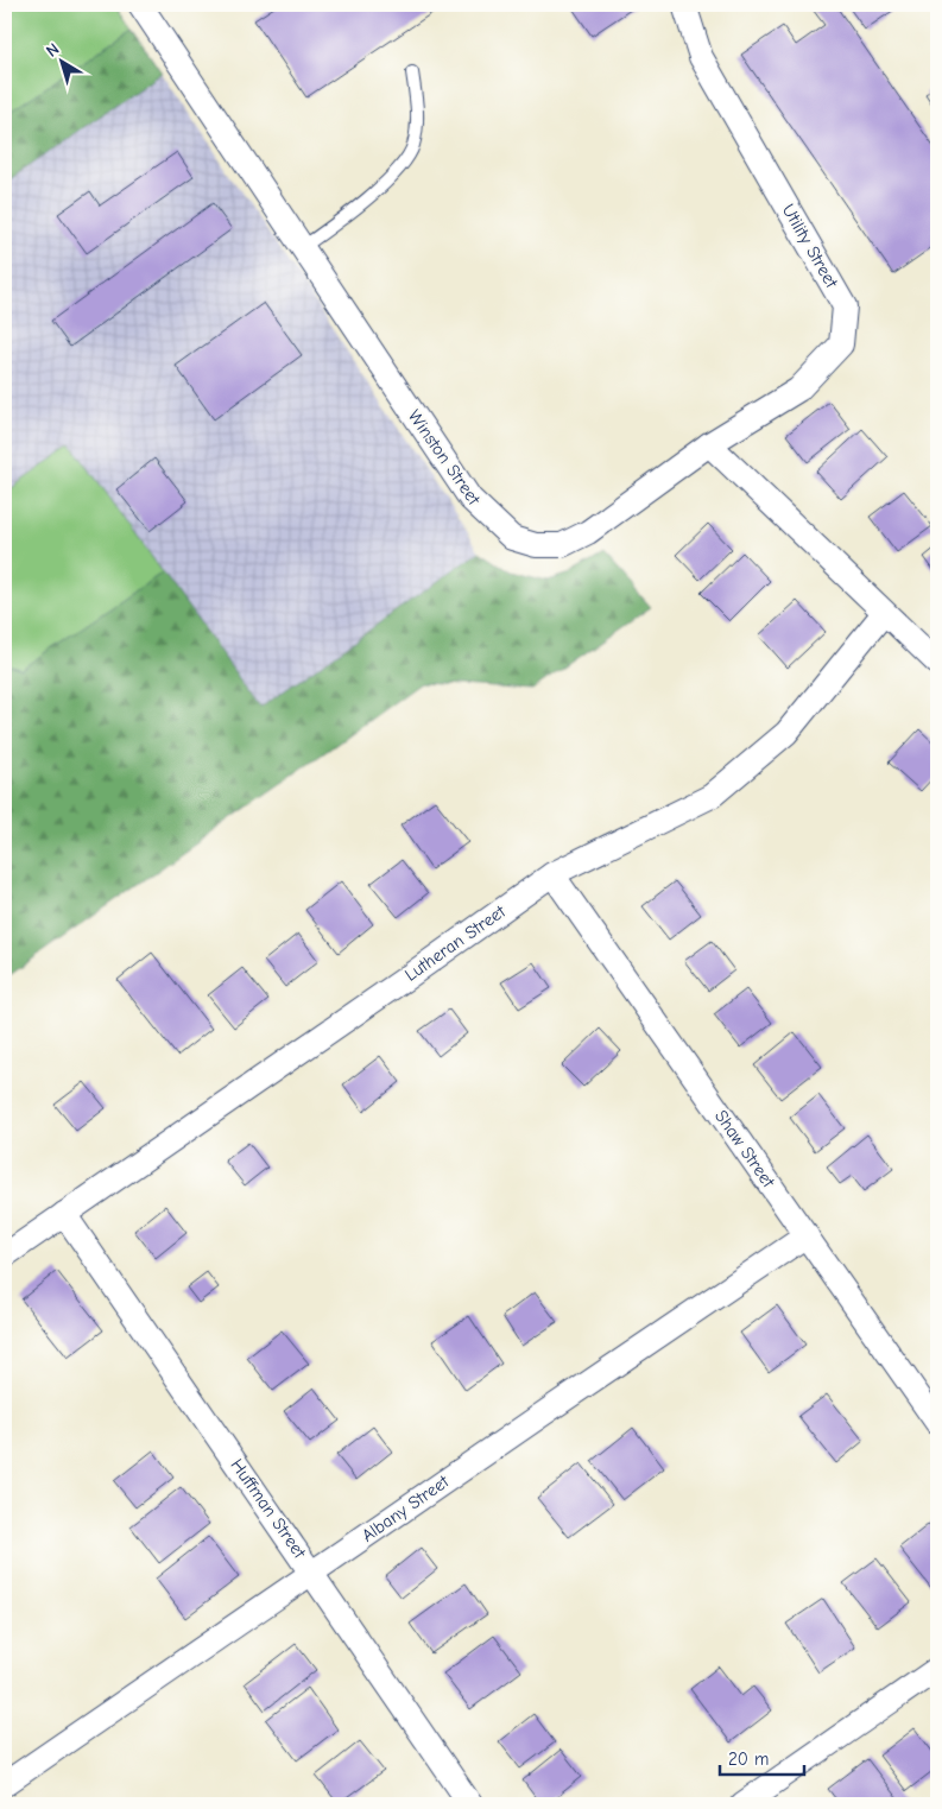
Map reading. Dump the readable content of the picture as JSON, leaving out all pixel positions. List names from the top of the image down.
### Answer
{
  "streets": {
    "street": [
      "Utility Street",
      "Winston Street",
      "Lutheran Street",
      "Shaw Street",
      "Huffman Street",
      "Albany Street"
    ]
  },
  "crossings": [
    ["Utility Street", "Winston Street"],
    ["Lutheran Street", "Shaw Street"],
    ["Lutheran Street", "Huffman Street"],
    ["Shaw Street", "Albany Street"],
    ["Huffman Street", "Albany Street"]
  ],
  "scale_bar": "20 m",
  "north": "top left"
}
